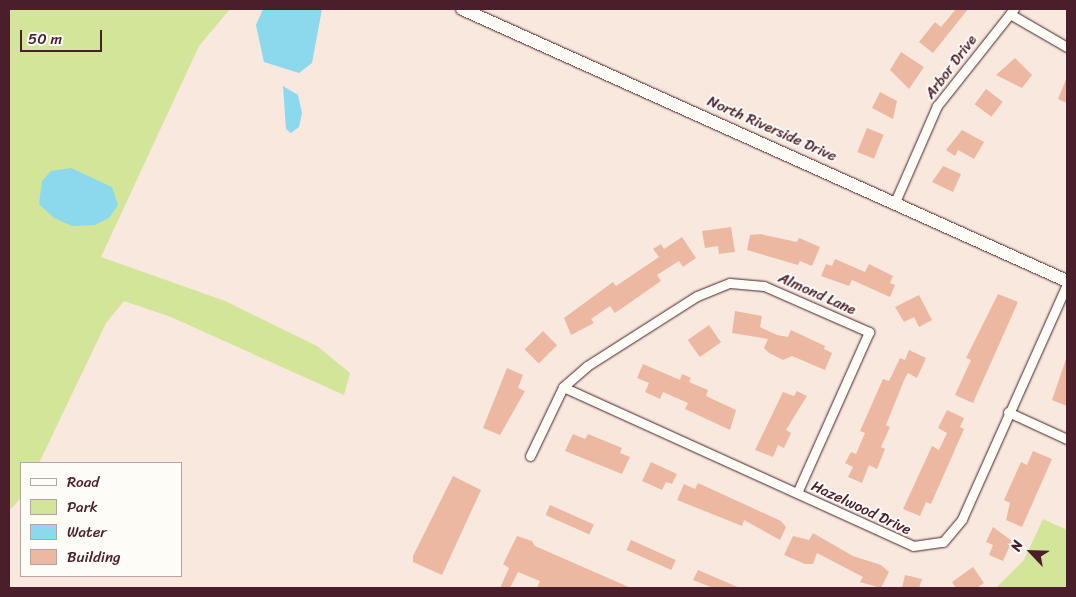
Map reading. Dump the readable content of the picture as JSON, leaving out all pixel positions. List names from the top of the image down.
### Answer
{
  "streets": {
    "street": [
      "Arbor Drive",
      "North Riverside Drive",
      "Almond Lane",
      "Hazelwood Drive"
    ]
  },
  "crossings": [
    ["Arbor Drive", "North Riverside Drive"],
    ["North Riverside Drive", "Hazelwood Drive"],
    ["Almond Lane", "Hazelwood Drive"]
  ],
  "legend": [
    "Road",
    "Park",
    "Water",
    "Building"
  ],
  "scale_bar": "50 m",
  "north": "top left"
}
